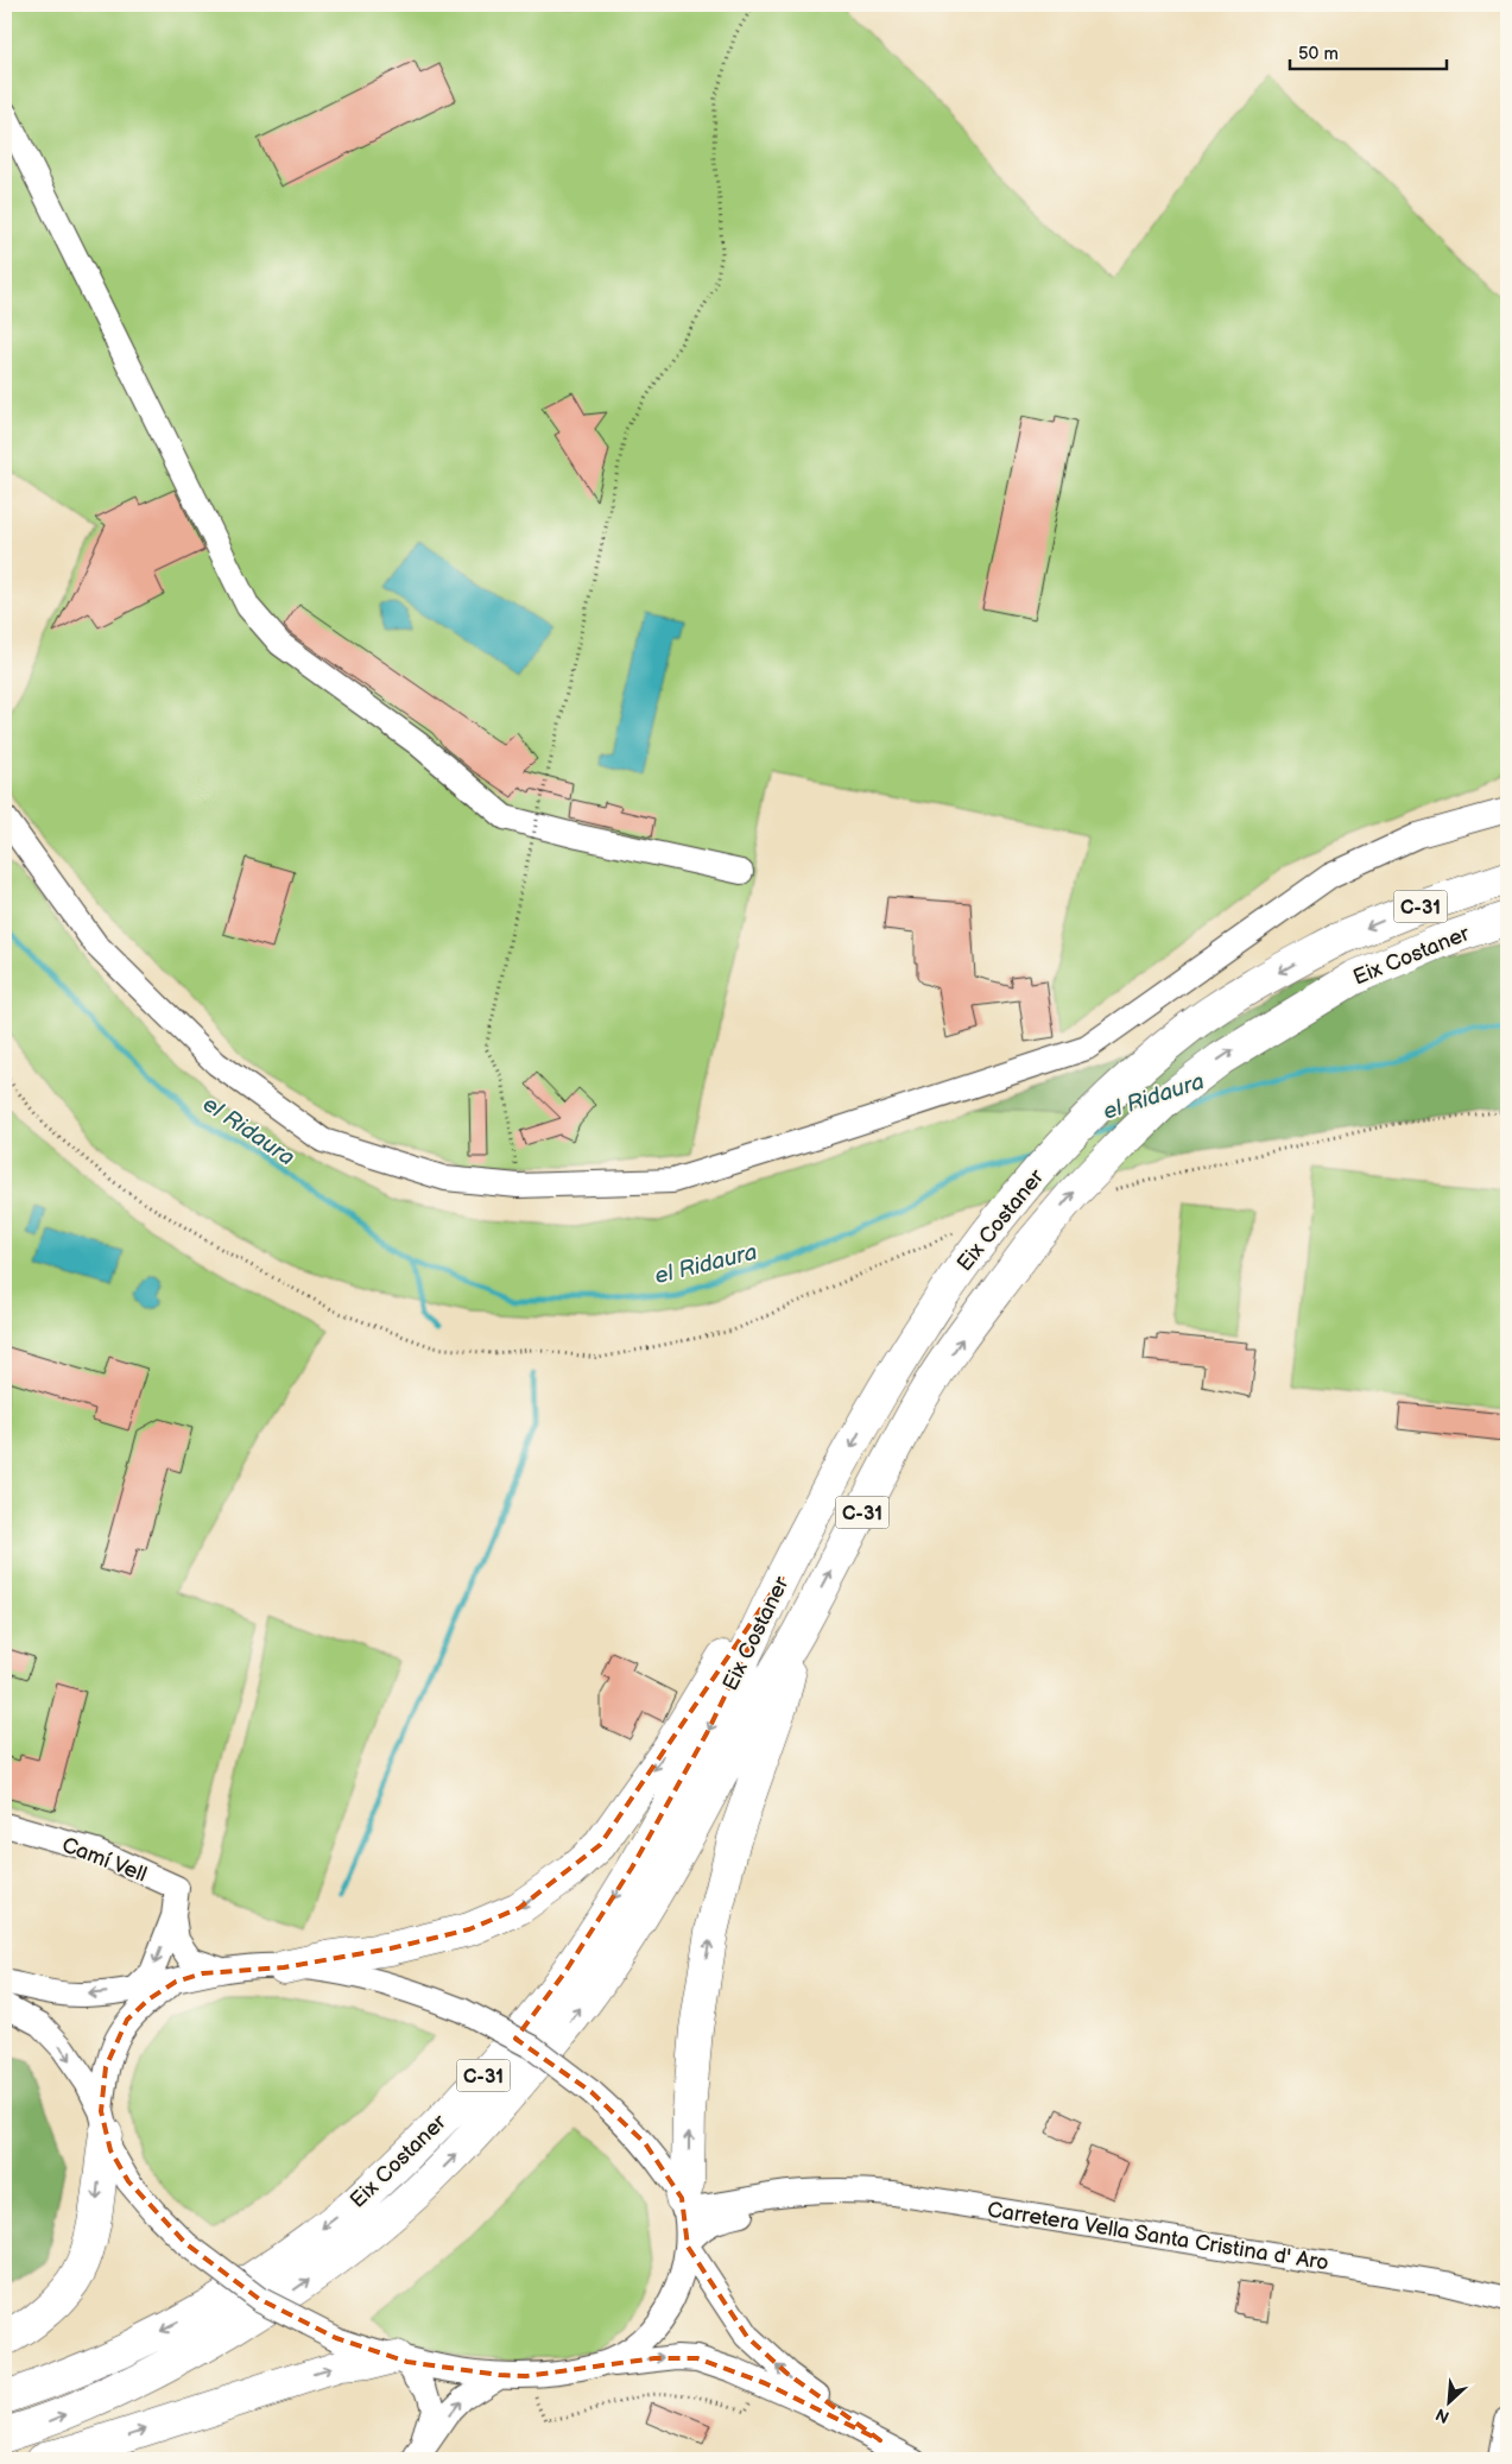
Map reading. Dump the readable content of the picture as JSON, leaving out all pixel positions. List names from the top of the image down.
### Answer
{
  "streets": {
    "highway": ["C-31", "Eix Costaner"],
    "street": ["Camí Vell", "Carretera Vella Santa Cristina d' Aro"]
  },
  "water": ["el Ridaura"],
  "scale_bar": "50 m",
  "north": "bottom left"
}
